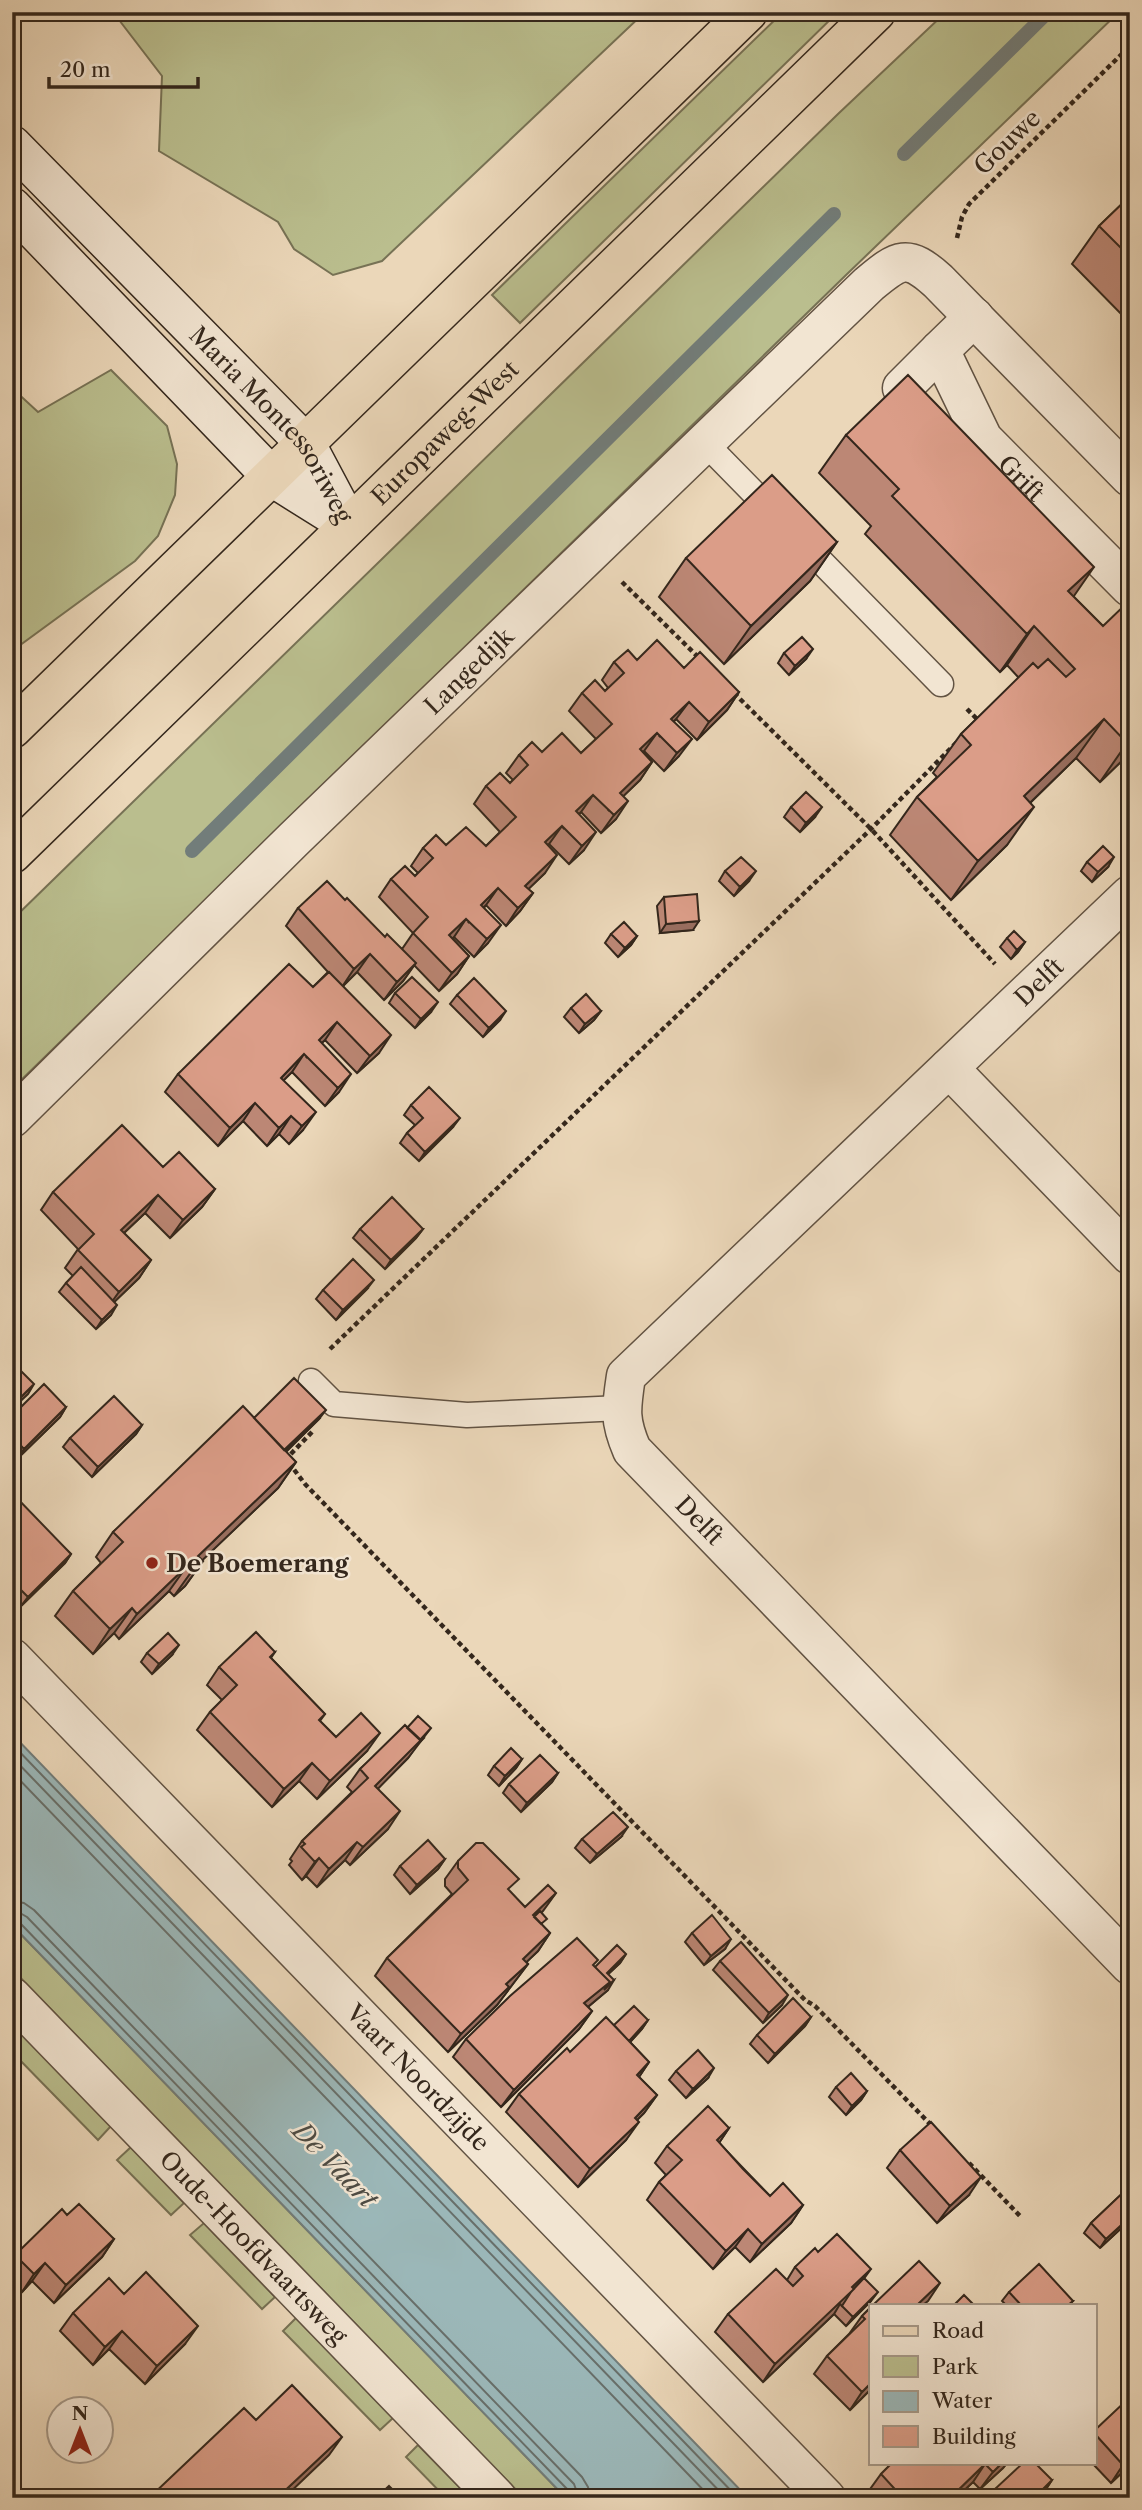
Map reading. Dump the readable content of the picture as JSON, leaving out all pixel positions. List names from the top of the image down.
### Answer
{
  "streets": {
    "main road": ["Europaweg-West"],
    "street": [
      "Maria Montessoriweg",
      "Grift",
      "Langedijk",
      "Delft",
      "Vaart Noordzijde",
      "Oude-Hoofdvaartsweg"
    ],
    "path": ["Gouwe"]
  },
  "crossings": [
    ["Gouwe", "Langedijk"],
    ["Maria Montessoriweg", "Europaweg-West"]
  ],
  "water": ["De Vaart"],
  "places": ["De Boemerang"],
  "legend": [
    "Road",
    "Park",
    "Water",
    "Building"
  ],
  "scale_bar": "20 m",
  "north": "top"
}
